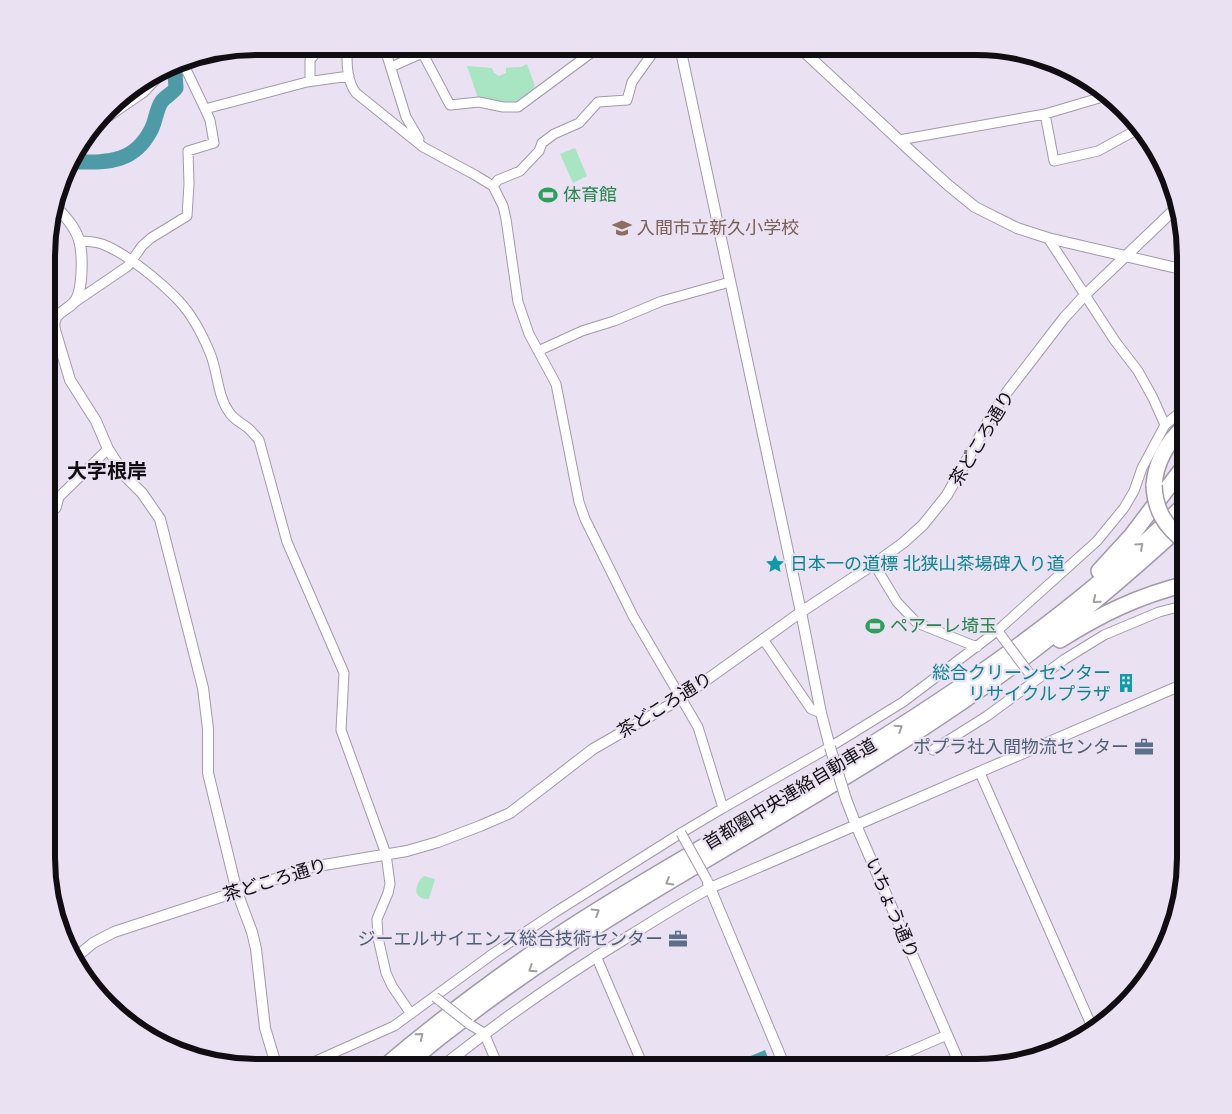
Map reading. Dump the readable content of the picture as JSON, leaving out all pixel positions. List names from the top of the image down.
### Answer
{
  "streets": {
    "highway": ["首都圏中央連絡自動車道"],
    "street": ["茶どころ通り", "いちょう通り"]
  },
  "crossings": [
    ["茶どころ通り", "いちょう通り"]
  ],
  "districts": ["大字根岸"],
  "places": {
    "sports": ["体育館", "ペアーレ埼玉"],
    "school or university": ["入間市立新久小学校"],
    "place": ["日本一の道標 北狭山茶場碑入り道"],
    "building": ["総合クリーンセンター リサイクルプラザ"],
    "office": ["ポプラ社入間物流センター", "ジーエルサイエンス総合技術センター"]
  }
}
